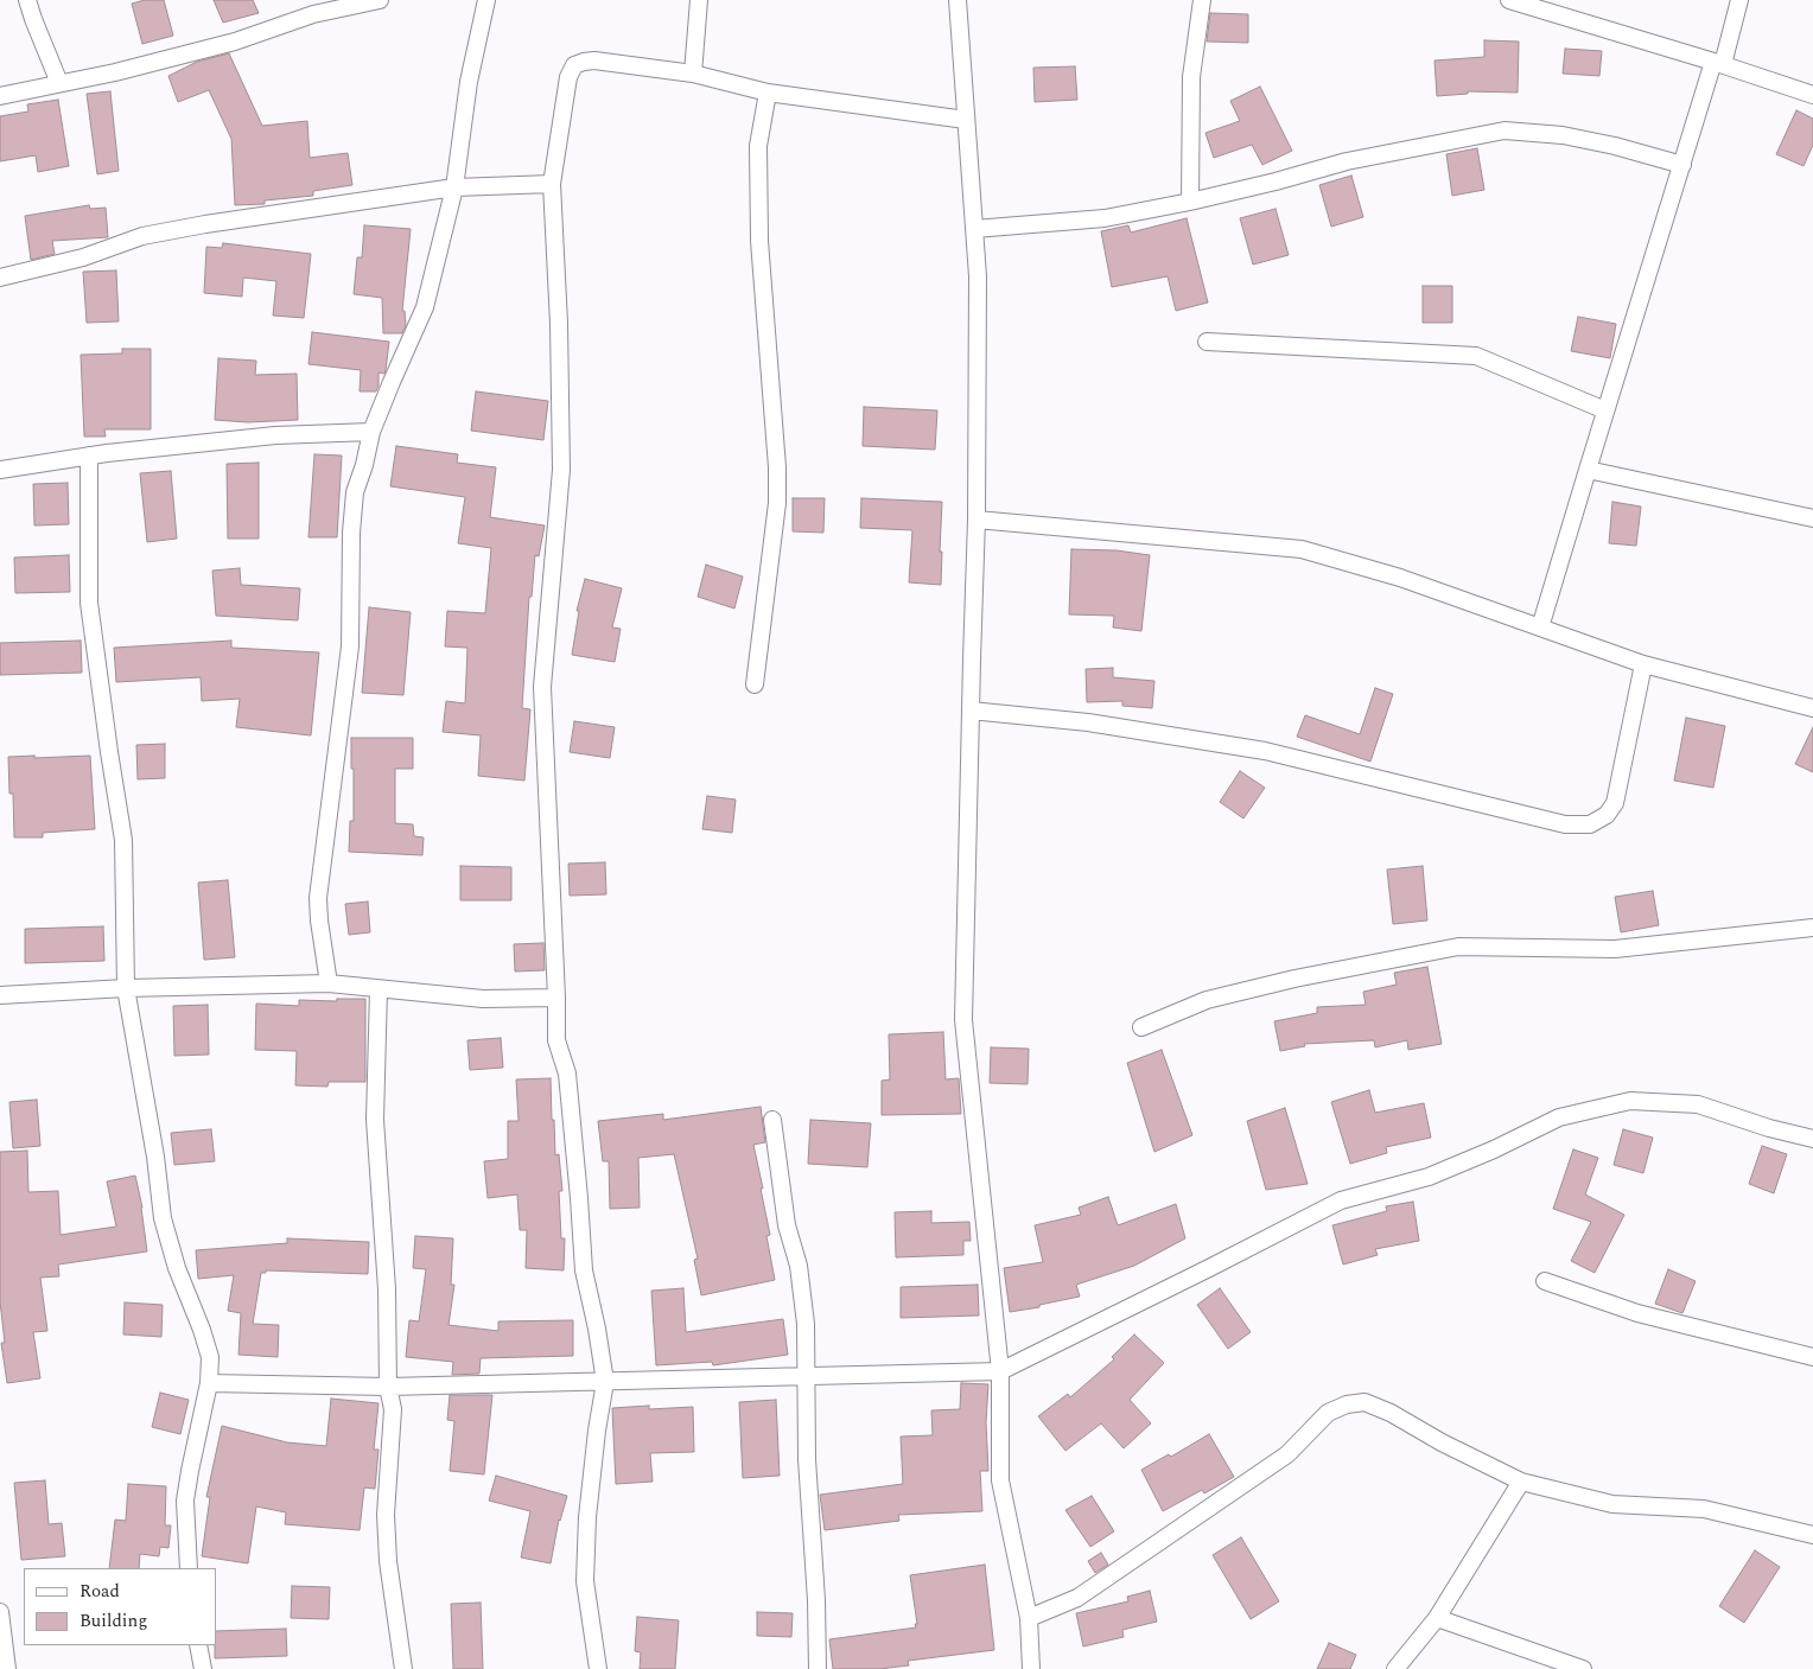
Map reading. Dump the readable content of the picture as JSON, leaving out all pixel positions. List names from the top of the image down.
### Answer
{
  "legend": ["Road", "Building"]
}
